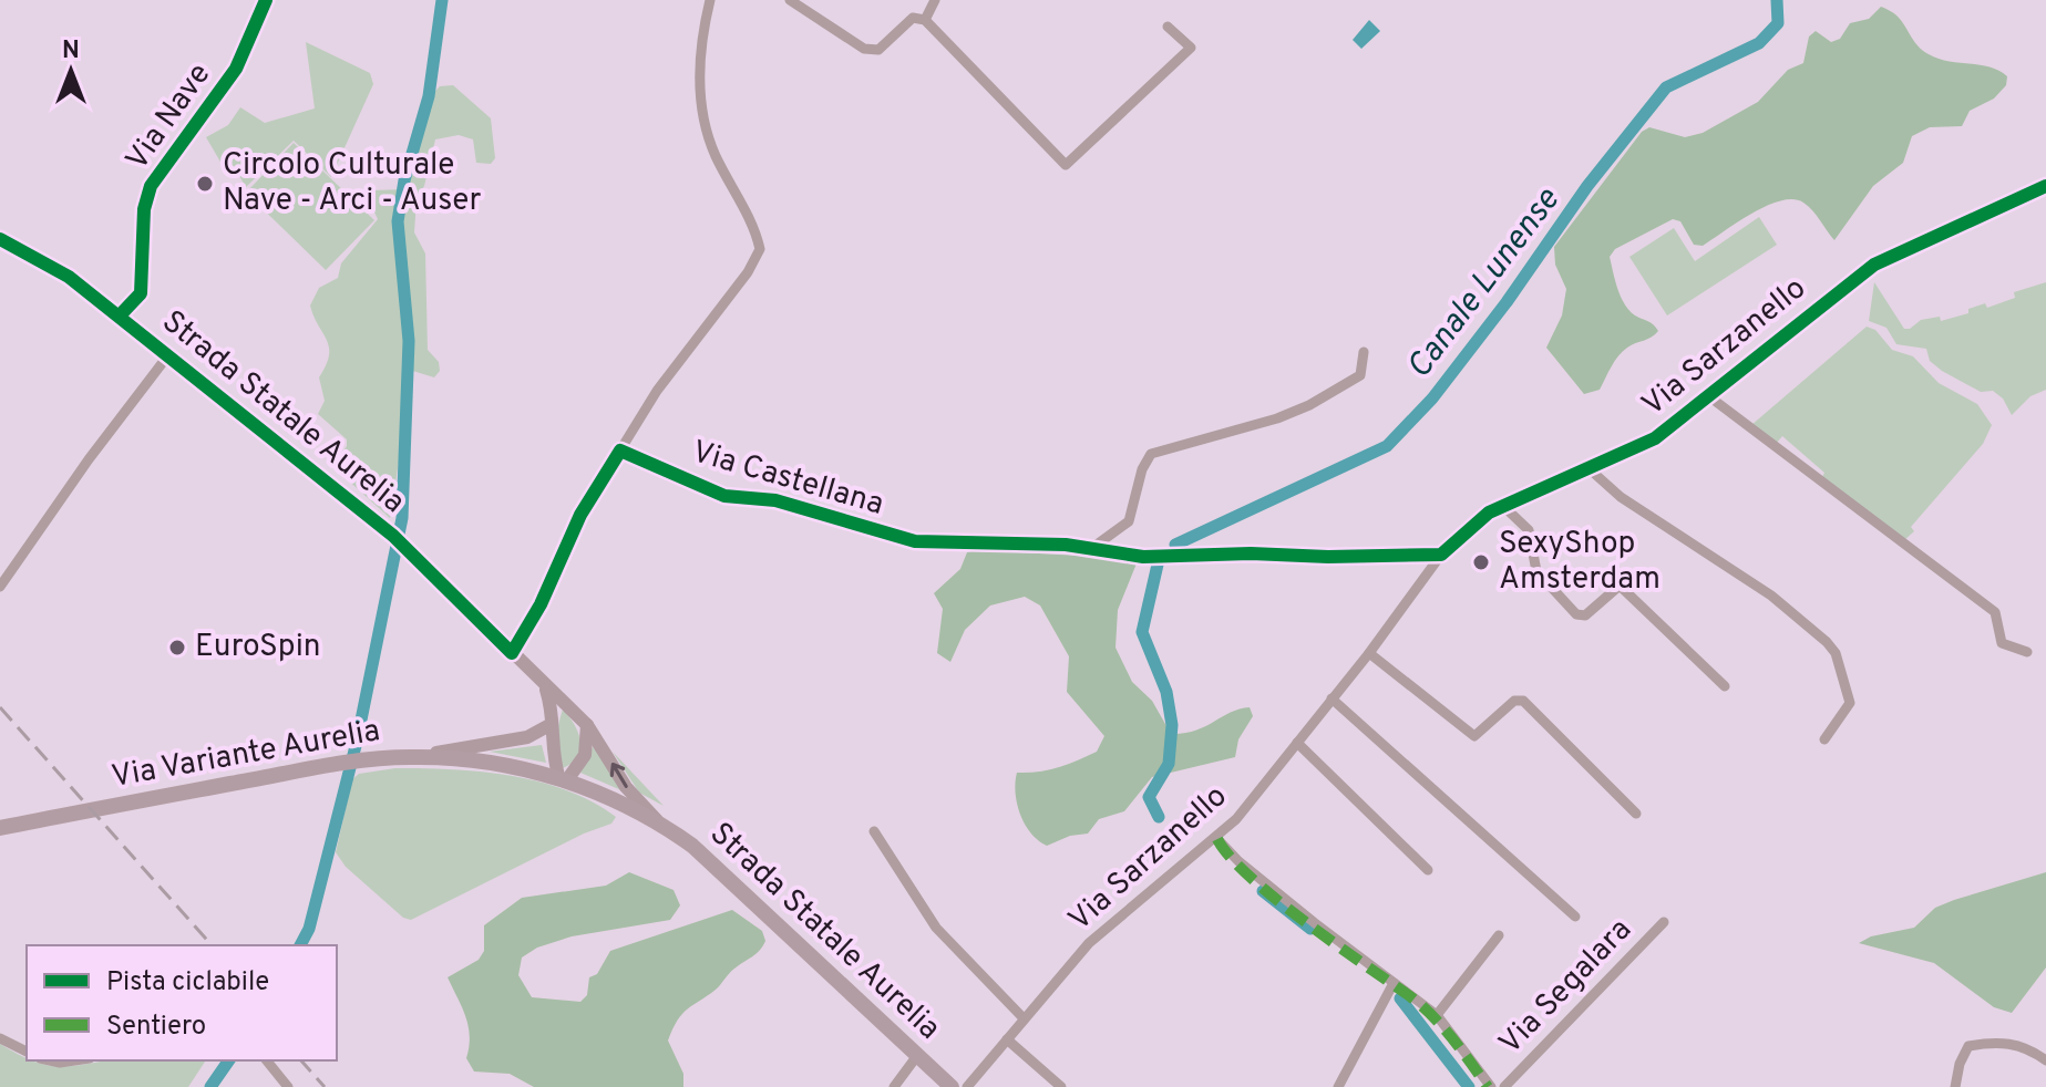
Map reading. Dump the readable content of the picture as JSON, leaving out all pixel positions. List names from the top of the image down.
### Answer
{
  "streets": {
    "main road": ["Strada Statale Aurelia", "Via Variante Aurelia"],
    "street": [
      "Via Nave",
      "Via Sarzanello",
      "Via Castellana",
      "Via Segalara"
    ]
  },
  "crossings": [
    ["Via Nave", "Strada Statale Aurelia"],
    ["Via Sarzanello", "Via Castellana"],
    ["Via Sarzanello", "Via Segalara"],
    ["Strada Statale Aurelia", "Via Variante Aurelia"]
  ],
  "water": ["Canale Lunense"],
  "places": ["Circolo Culturale Nave - Arci - Auser", "SexyShop Amsterdam", "EuroSpin"],
  "legend": ["Pista ciclabile", "Sentiero"],
  "north": "top"
}
